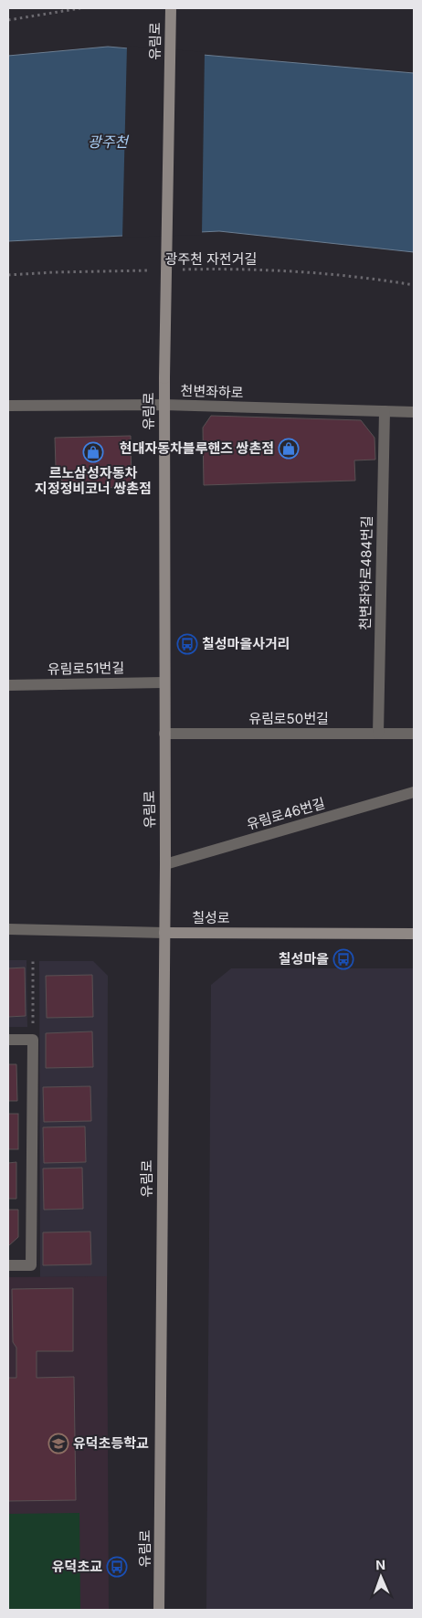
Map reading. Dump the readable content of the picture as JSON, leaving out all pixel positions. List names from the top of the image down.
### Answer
{
  "streets": {
    "street": [
      "유림로",
      "천변좌하로",
      "천변좌하로484번길",
      "유림로51번길",
      "유림로50번길",
      "유림로46번길",
      "칠성로"
    ],
    "path": ["광주천 자전거길"]
  },
  "crossings": [
    ["유림로", "천변좌하로"],
    ["유림로", "유림로51번길"],
    ["유림로", "유림로50번길"],
    ["유림로", "유림로46번길"],
    ["유림로", "칠성로"],
    ["천변좌하로", "천변좌하로484번길"],
    ["천변좌하로484번길", "유림로50번길"]
  ],
  "water": ["광주천"],
  "places": {
    "shop": ["현대자동차블루핸즈 쌍촌점", "르노삼성자동차 지정정비코너 쌍촌점"],
    "bus stop": ["칠성마을사거리", "칠성마을", "유덕초교"],
    "school or university": ["유덕초등학교"]
  },
  "north": "top"
}
